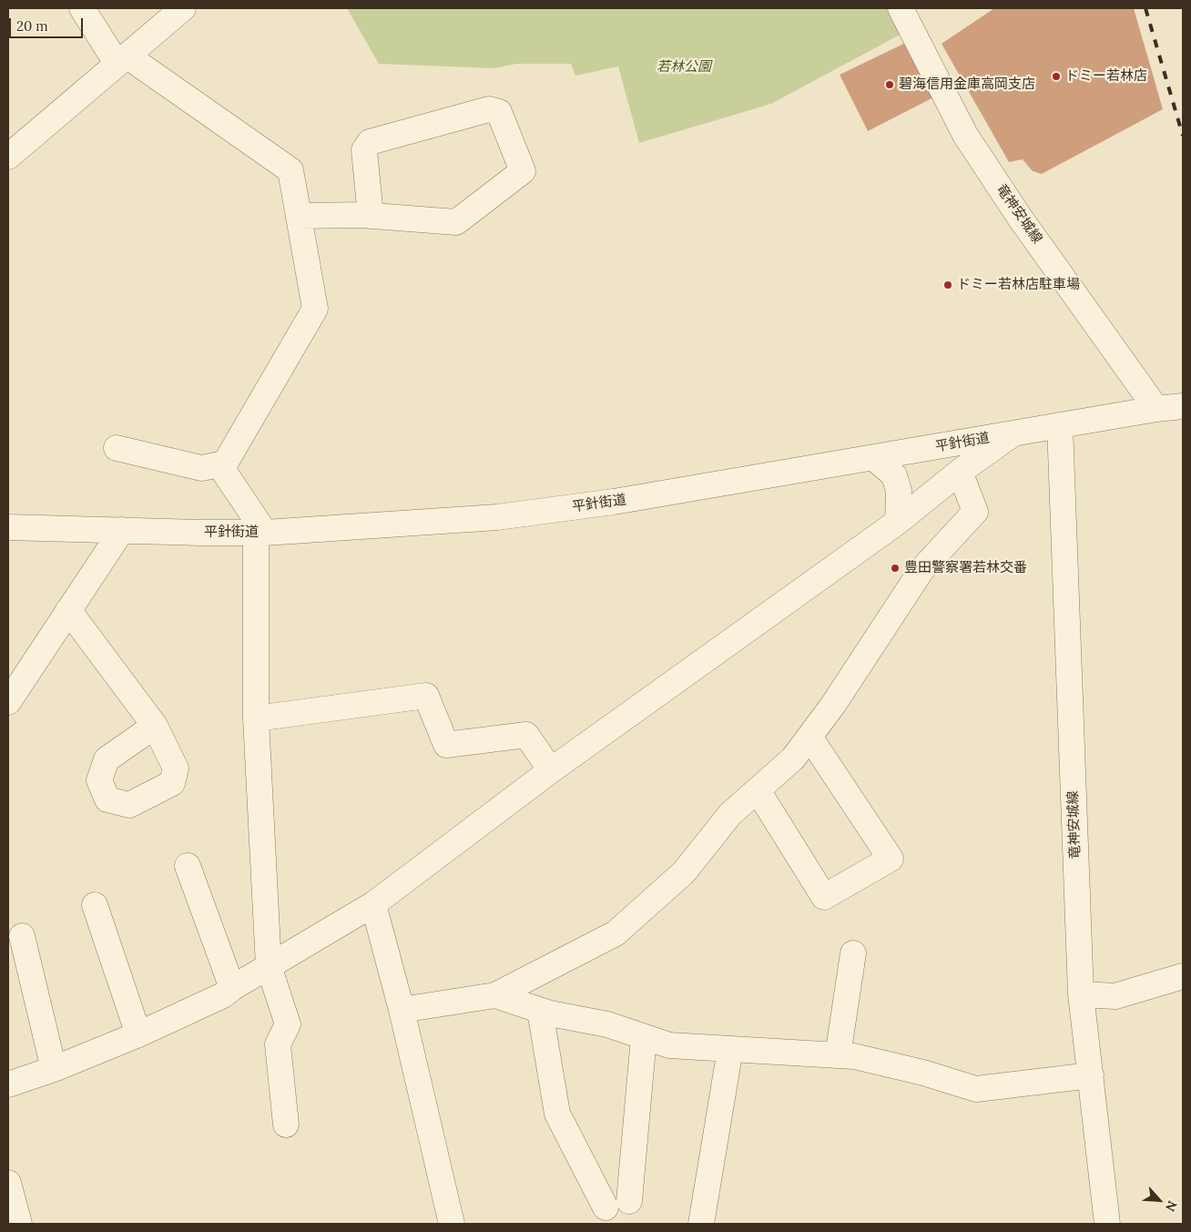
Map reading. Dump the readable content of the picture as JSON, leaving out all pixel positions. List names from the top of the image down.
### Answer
{
  "streets": {
    "street": ["竜神安城線", "平針街道"]
  },
  "crossings": [
    ["竜神安城線", "平針街道"]
  ],
  "parks": ["若林公園"],
  "places": [
    "ドミー若林店",
    "碧海信用金庫高岡支店",
    "ドミー若林店駐車場",
    "豊田警察署若林交番"
  ],
  "scale_bar": "20 m",
  "north": "bottom right"
}
